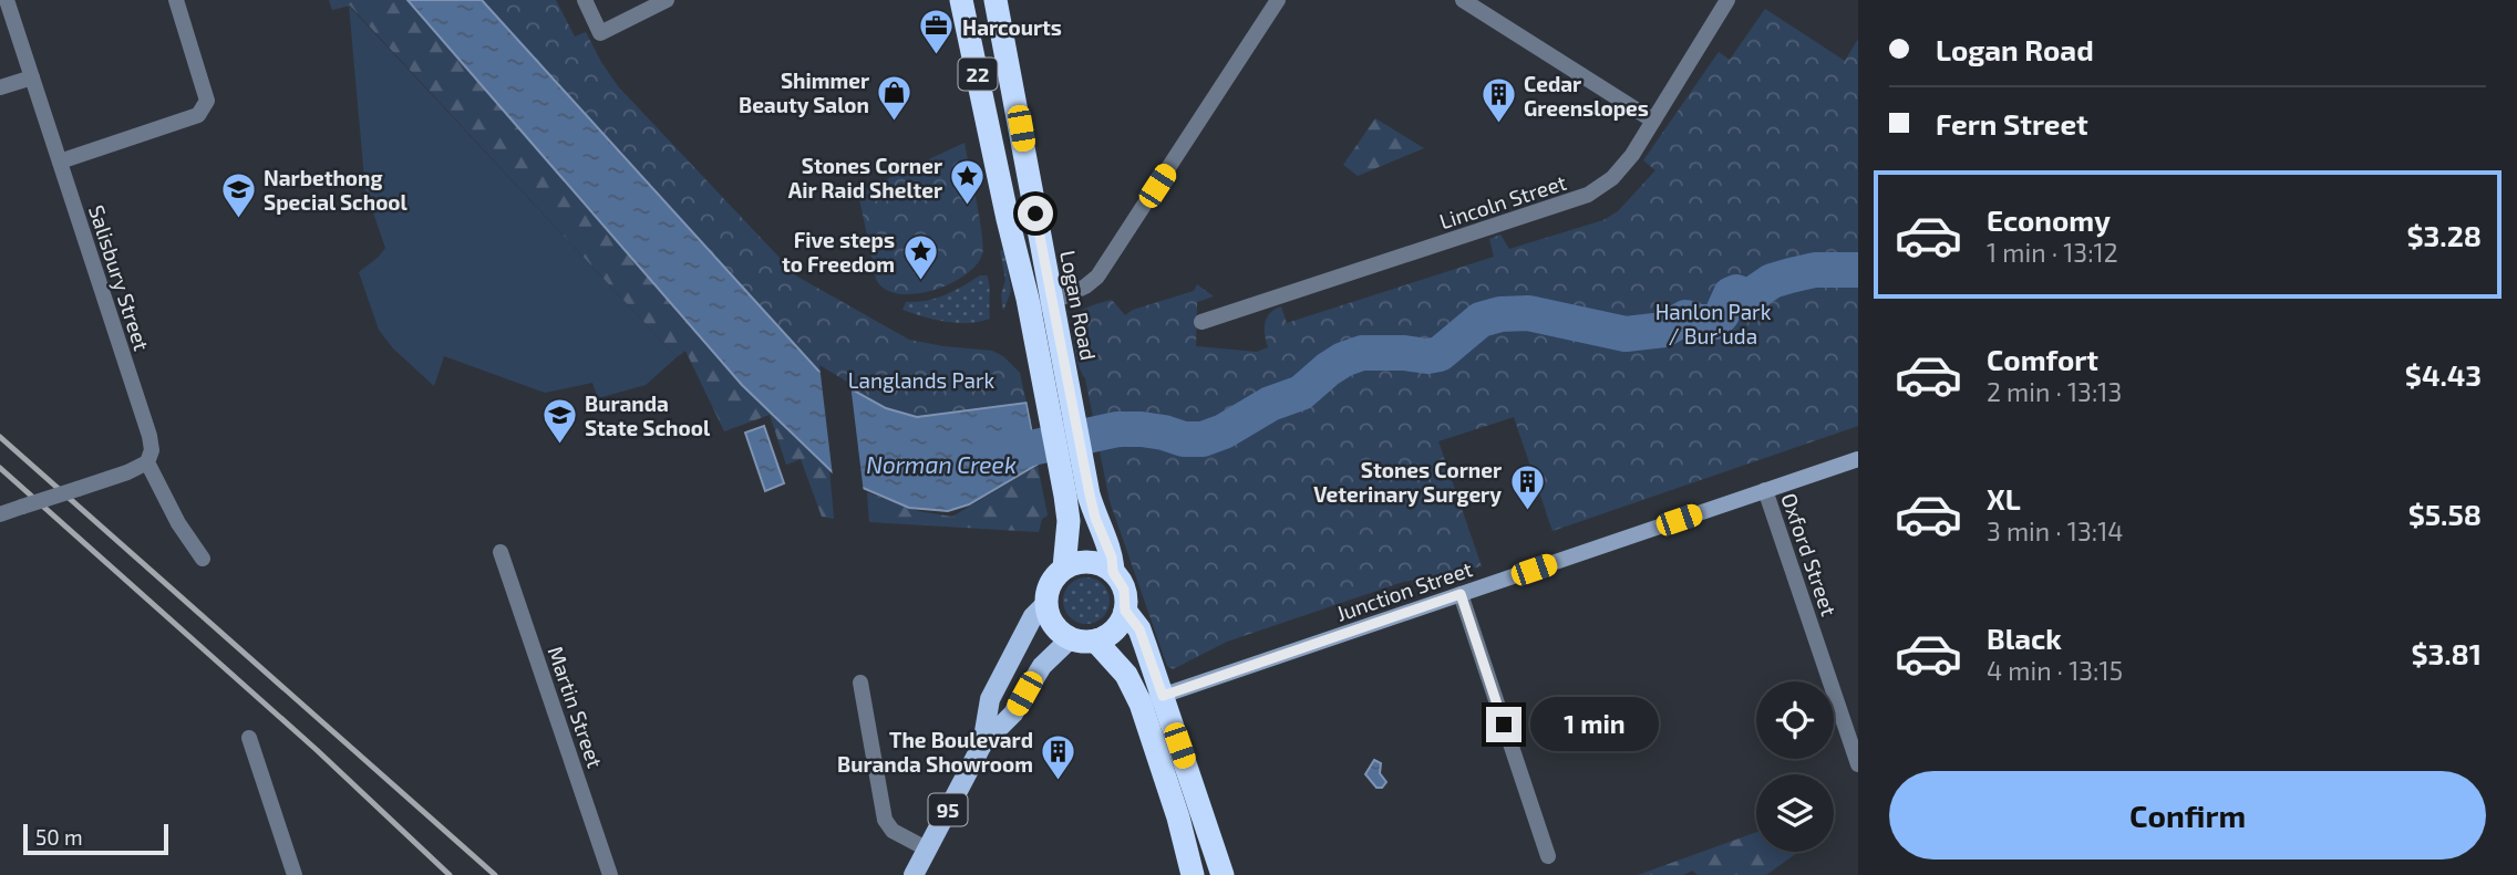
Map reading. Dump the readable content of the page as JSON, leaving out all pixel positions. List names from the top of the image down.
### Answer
{
  "streets": {
    "highway": ["22", "Logan Road"],
    "main road": ["95"],
    "street": [
      "Lincoln Street",
      "Salisbury Street",
      "Oxford Street",
      "Junction Street",
      "Martin Street"
    ]
  },
  "crossings": [
    ["22", "Logan Road"],
    ["22", "Junction Street"],
    ["22", "95"],
    ["Logan Road", "95"],
    ["Oxford Street", "Junction Street"]
  ],
  "water": ["Norman Creek"],
  "parks": ["Hanlon Park / Bur'uda", "Langlands Park"],
  "places": {
    "office": ["Harcourts"],
    "shop": ["Shimmer Beauty Salon"],
    "building": ["Cedar Greenslopes", "Stones Corner Veterinary Surgery", "The Boulevard Buranda Showroom"],
    "place": ["Stones Corner Air Raid Shelter", "Five steps to Freedom"],
    "school or university": ["Narbethong Special School", "Buranda State School"]
  },
  "scale_bar": "50 m",
  "page": {
    "banner": ["Logan Road", "Fern Street"],
    "list": [
      {
        "name": "Economy",
        "note": "1 min · 13:12",
        "value": "$3.28"
      },
      {
        "name": "Comfort",
        "note": "2 min · 13:13",
        "value": "$4.43"
      },
      {
        "name": "XL",
        "note": "3 min · 13:14",
        "value": "$5.58"
      },
      {
        "name": "Black",
        "note": "4 min · 13:15",
        "value": "$3.81"
      }
    ],
    "bubble": "1 min",
    "buttons": "Confirm",
    "scale": "50 m"
  }
}
